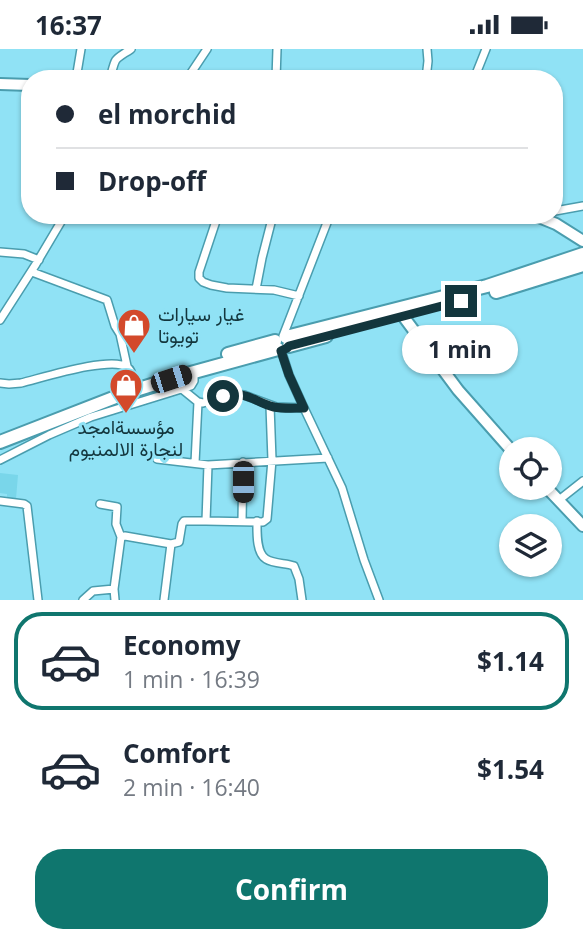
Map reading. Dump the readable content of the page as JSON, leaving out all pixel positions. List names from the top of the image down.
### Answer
{
  "places": {
    "shop": ["غيار سيارات تويوتا", "مؤسسةامجد لنجارة الالمنيوم"]
  },
  "page": {
    "status": "16:37",
    "banner": ["el morchid", "Drop-off"],
    "bubble": "1 min",
    "list": [
      {
        "name": "Economy",
        "note": "1 min · 16:39",
        "value": "$1.14"
      },
      {
        "name": "Comfort",
        "note": "2 min · 16:40",
        "value": "$1.54"
      }
    ],
    "buttons": "Confirm"
  }
}
